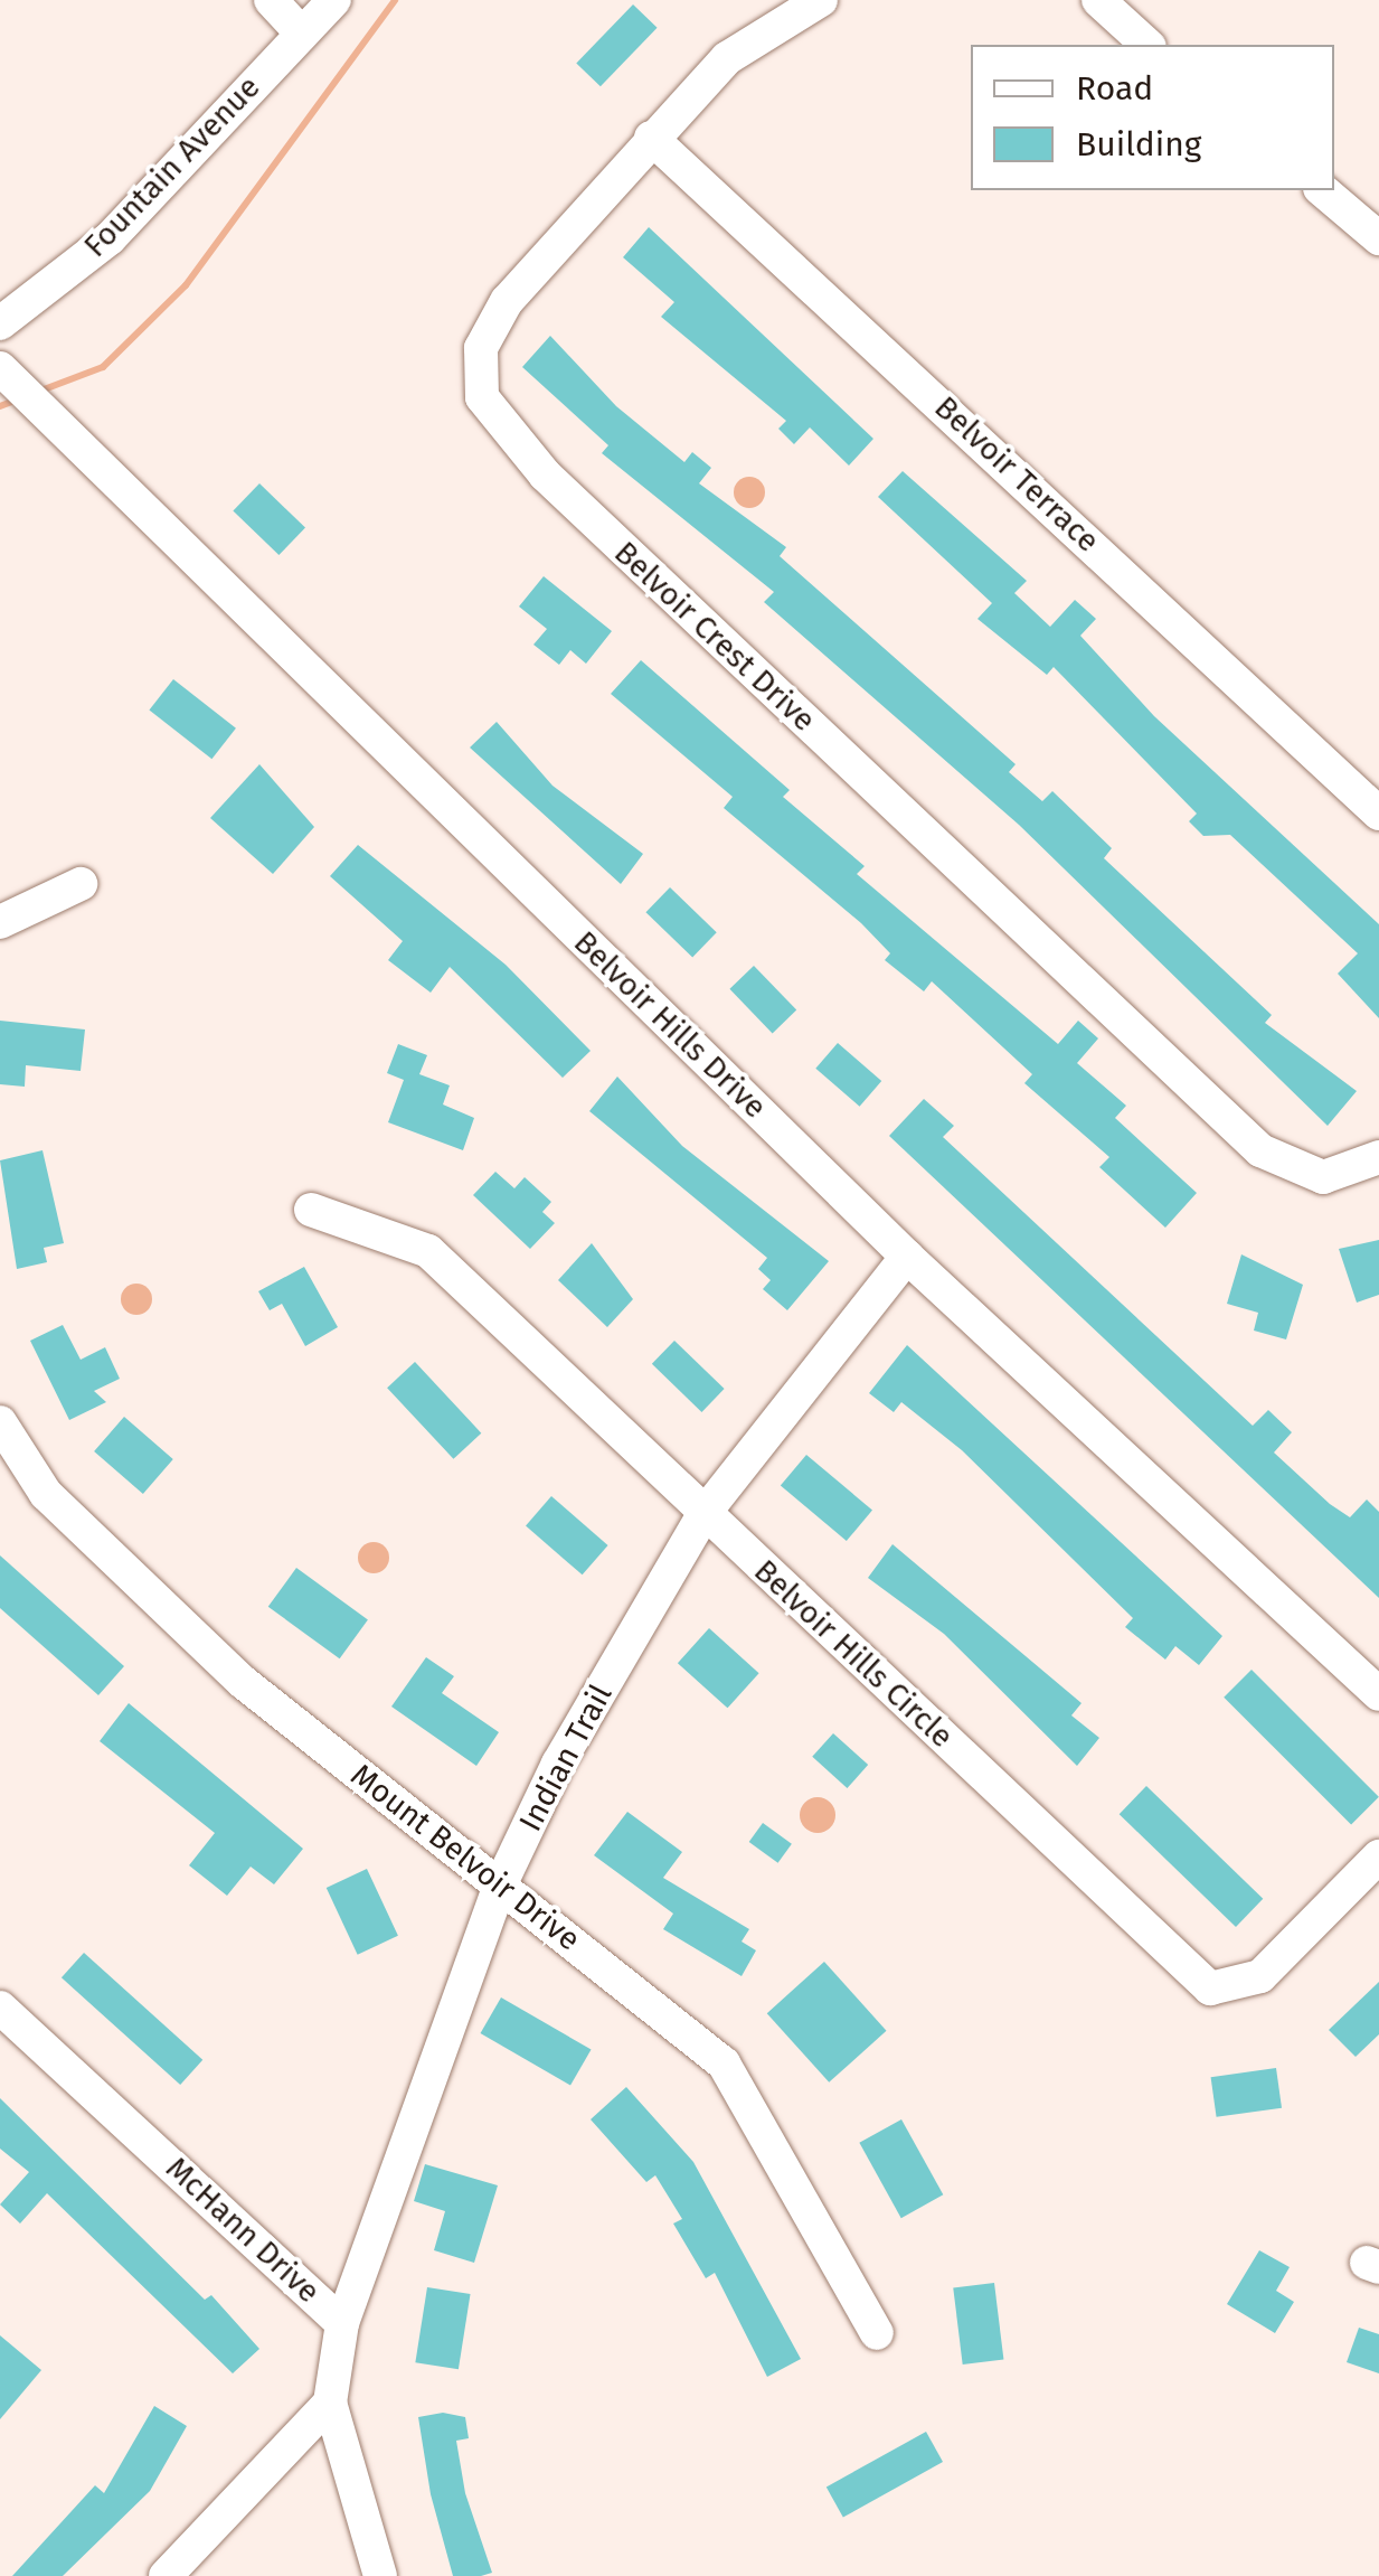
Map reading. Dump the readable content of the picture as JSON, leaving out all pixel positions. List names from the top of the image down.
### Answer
{
  "streets": {
    "street": [
      "Fountain Avenue",
      "Belvoir Terrace",
      "Belvoir Crest Drive",
      "Belvoir Hills Drive",
      "Belvoir Hills Circle",
      "Indian Trail",
      "Mount Belvoir Drive",
      "McHann Drive"
    ]
  },
  "crossings": [
    ["Belvoir Terrace", "Belvoir Crest Drive"],
    ["Belvoir Hills Drive", "Indian Trail"],
    ["Belvoir Hills Circle", "Indian Trail"],
    ["Indian Trail", "Mount Belvoir Drive"],
    ["Indian Trail", "McHann Drive"]
  ],
  "legend": ["Road", "Building"]
}
